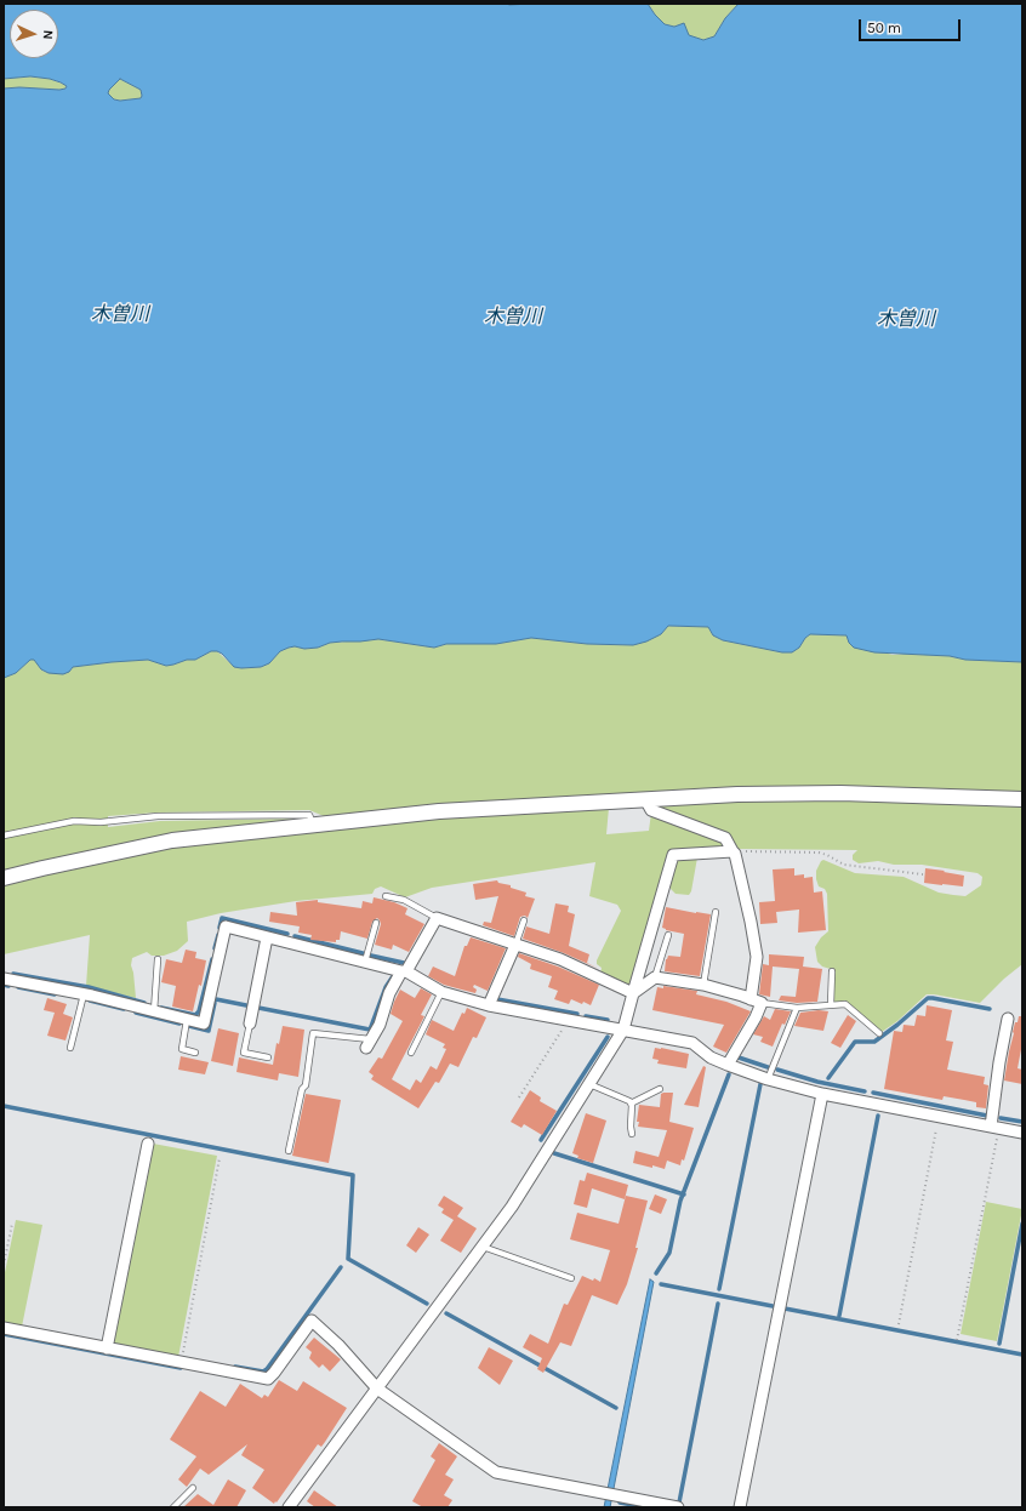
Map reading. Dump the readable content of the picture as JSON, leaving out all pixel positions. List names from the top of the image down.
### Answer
{
  "water": ["木曽川"],
  "scale_bar": "50 m",
  "north": "right"
}
